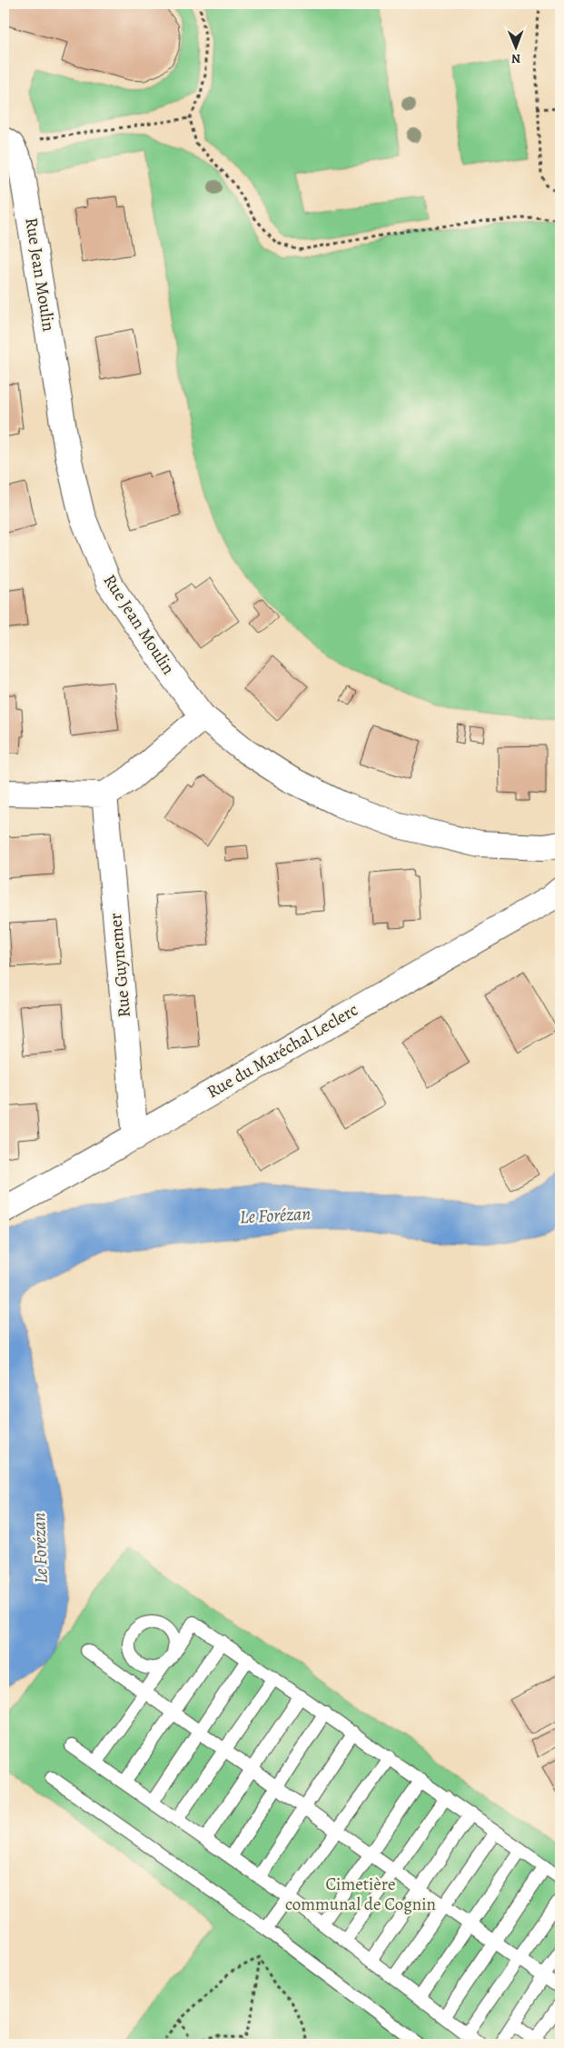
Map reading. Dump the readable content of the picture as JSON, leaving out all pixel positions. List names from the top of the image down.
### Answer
{
  "streets": {
    "street": ["Rue Jean Moulin", "Rue Guynemer", "Rue du Maréchal Leclerc"]
  },
  "crossings": [
    ["Rue Guynemer", "Rue du Maréchal Leclerc"]
  ],
  "water": ["Le Forézan"],
  "parks": ["Cimetière communal de Cognin"],
  "north": "bottom"
}
